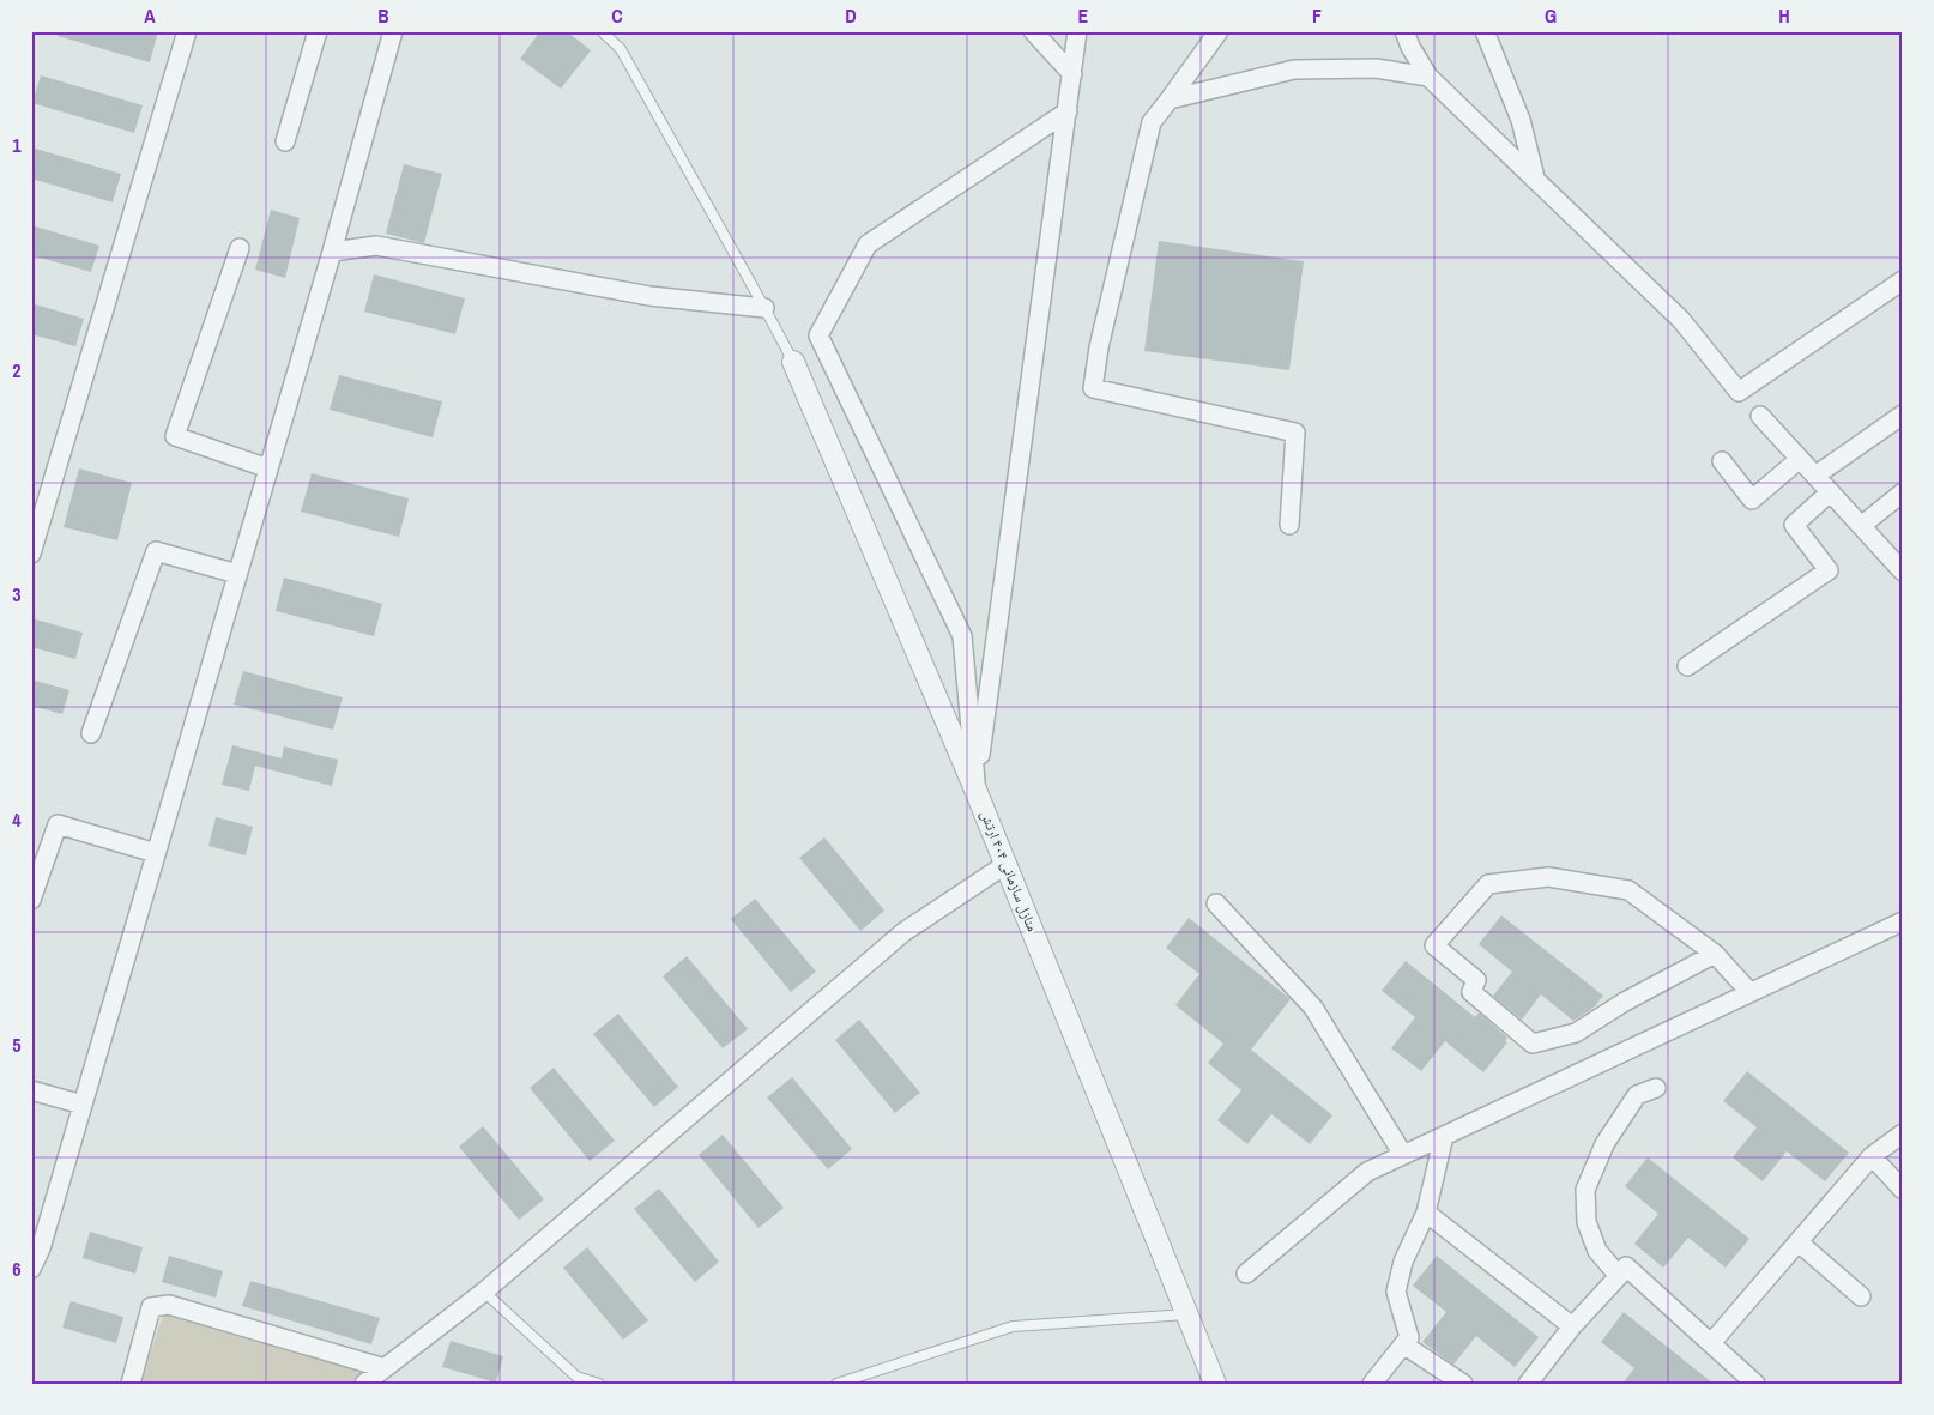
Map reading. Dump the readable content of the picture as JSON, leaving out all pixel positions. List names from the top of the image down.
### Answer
{
  "streets": {
    "street": ["منازل سازمانی ۴۰۴ ارتش"]
  },
  "grid": {
    "columns": [
      "A",
      "B",
      "C",
      "D",
      "E",
      "F",
      "G",
      "H"
    ],
    "rows": [
      "1",
      "2",
      "3",
      "4",
      "5",
      "6"
    ]
  }
}
